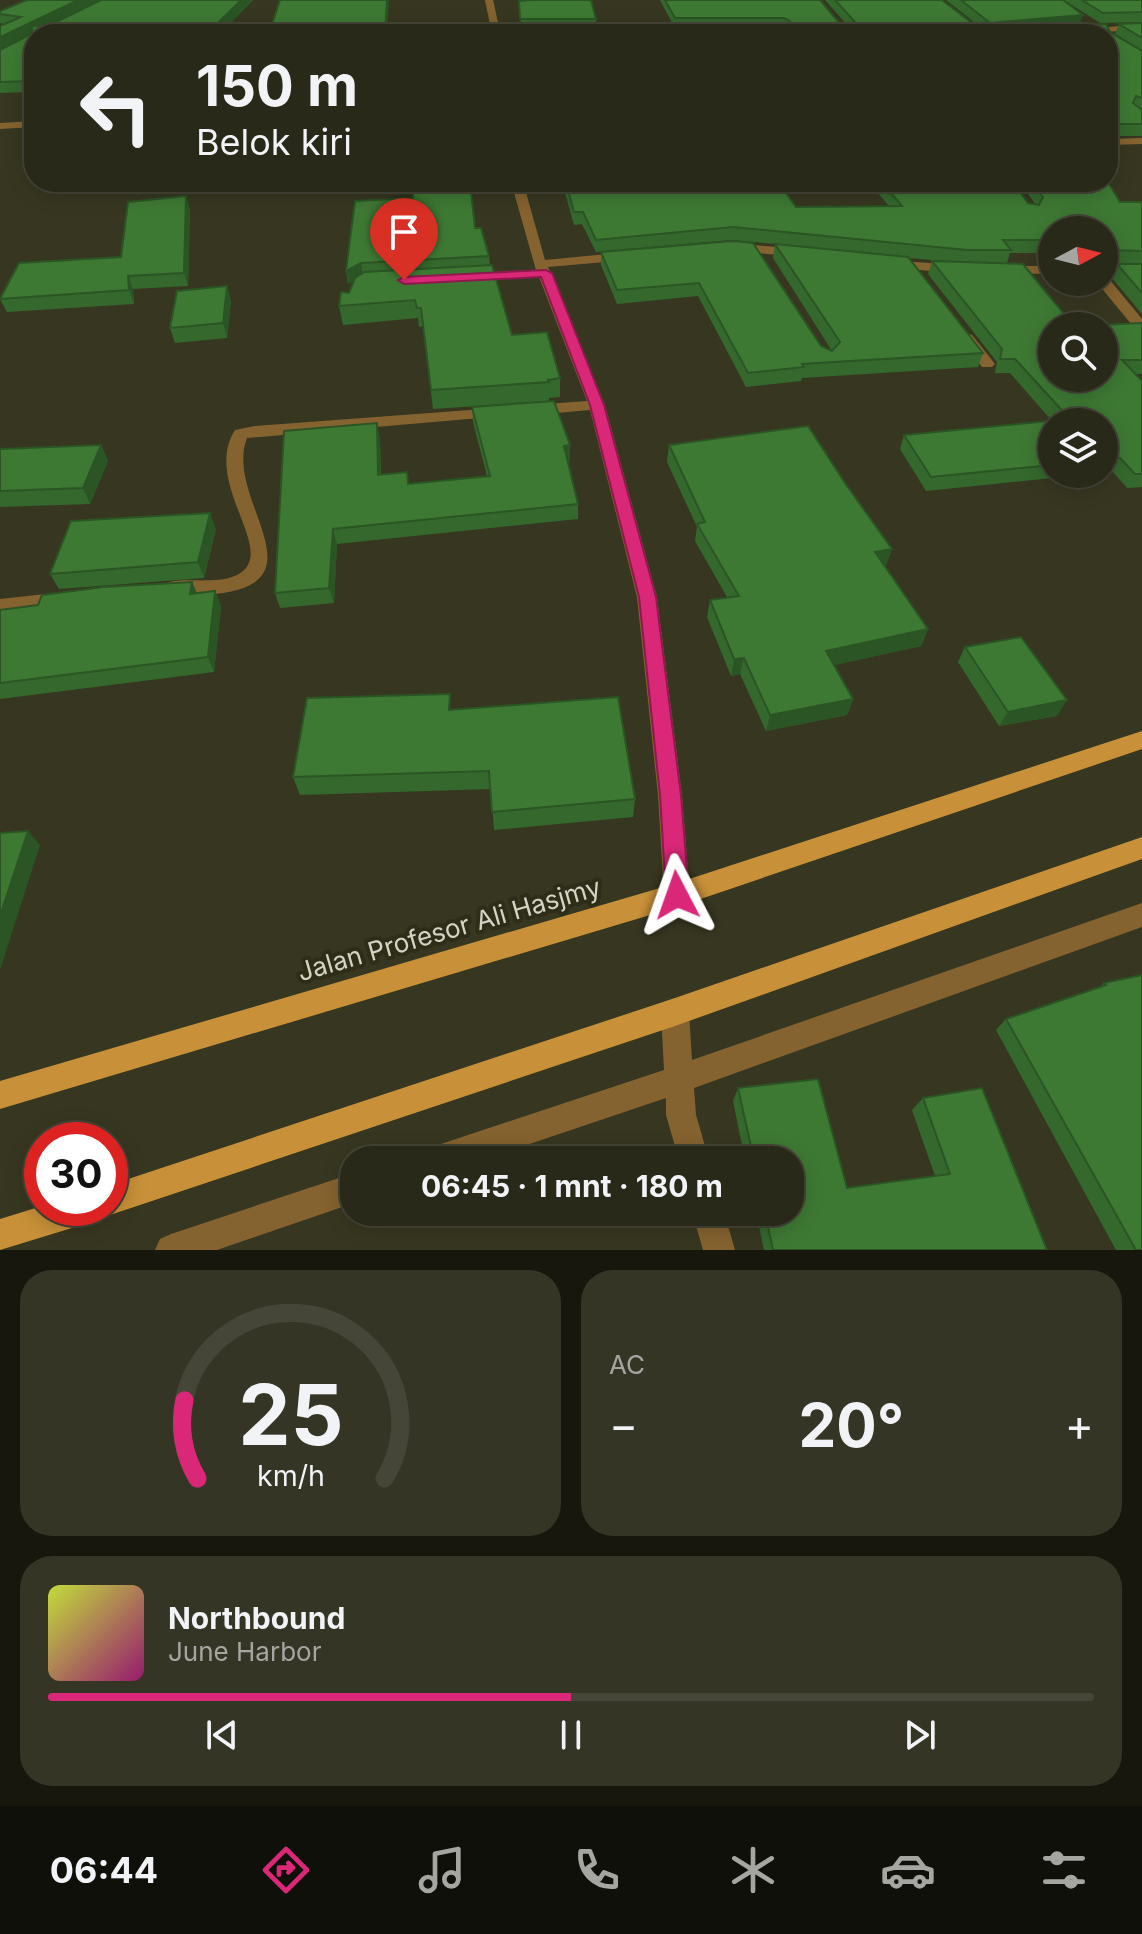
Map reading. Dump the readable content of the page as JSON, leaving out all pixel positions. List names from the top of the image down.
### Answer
{
  "streets": {
    "main road": ["Jalan Profesor Ali Hasjmy"]
  },
  "north": "right",
  "page": {
    "turn": ["150 m", "Belok kiri"],
    "limit": "30",
    "trip": "06:45 · 1 mnt · 180 m",
    "tile": "AC",
    "heat": ["−", "20°", "+"],
    "song": ["Northbound", "June Harbor"],
    "tabs": "06:44",
    "gauge": ["25", "km/h"]
  }
}
